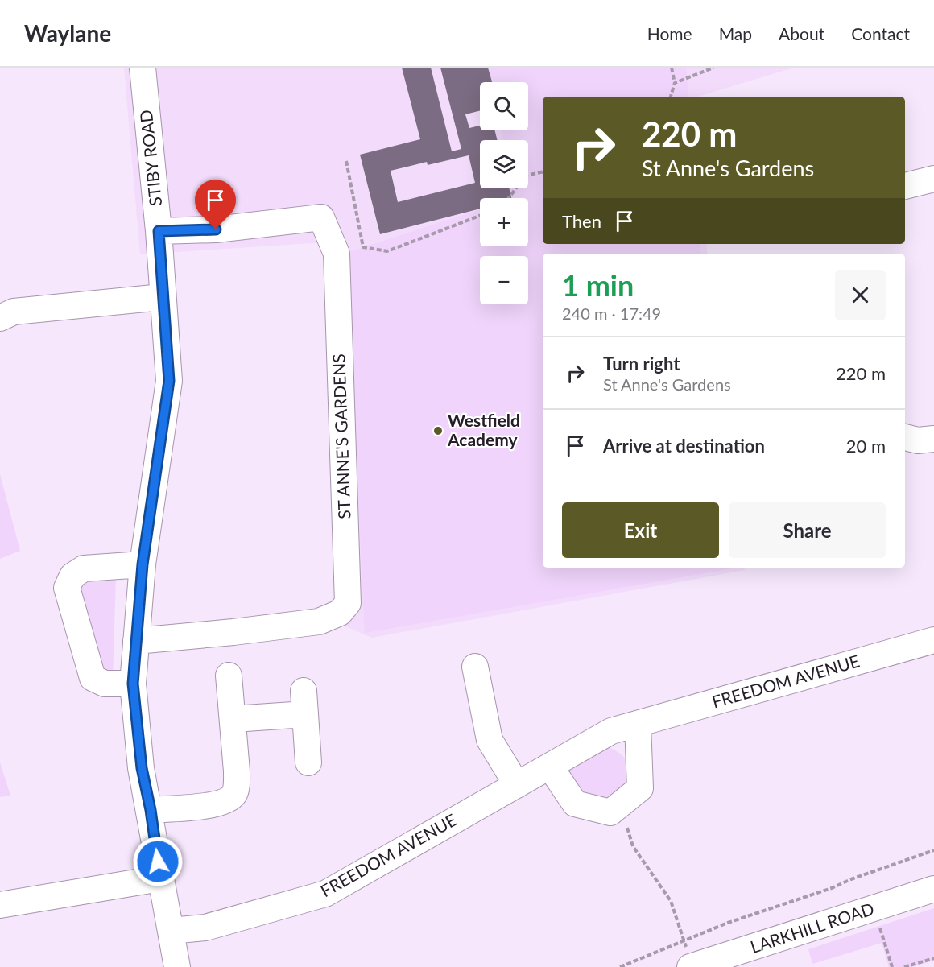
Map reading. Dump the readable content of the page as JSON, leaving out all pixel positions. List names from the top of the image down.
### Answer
{
  "streets": {
    "street": [
      "STIBY ROAD",
      "ST ANNE'S GARDENS",
      "FREEDOM AVENUE",
      "LARKHILL ROAD"
    ]
  },
  "crossings": [
    ["STIBY ROAD", "ST ANNE'S GARDENS"],
    ["STIBY ROAD", "FREEDOM AVENUE"]
  ],
  "places": ["Westfield Academy"],
  "page": {
    "header": "Waylane",
    "nav": [
      "Home",
      "Map",
      "About",
      "Contact"
    ],
    "map_buttons": ["+", "−"],
    "turn": ["220 m", "St Anne's Gardens"],
    "then": "Then",
    "heading": ["1 min", "240 m · 17:49"],
    "list": [
      {
        "name": "Turn right",
        "note": "St Anne's Gardens",
        "value": "220 m"
      },
      {
        "name": "Arrive at destination",
        "value": "20 m"
      }
    ],
    "buttons": ["Exit", "Share"]
  }
}
